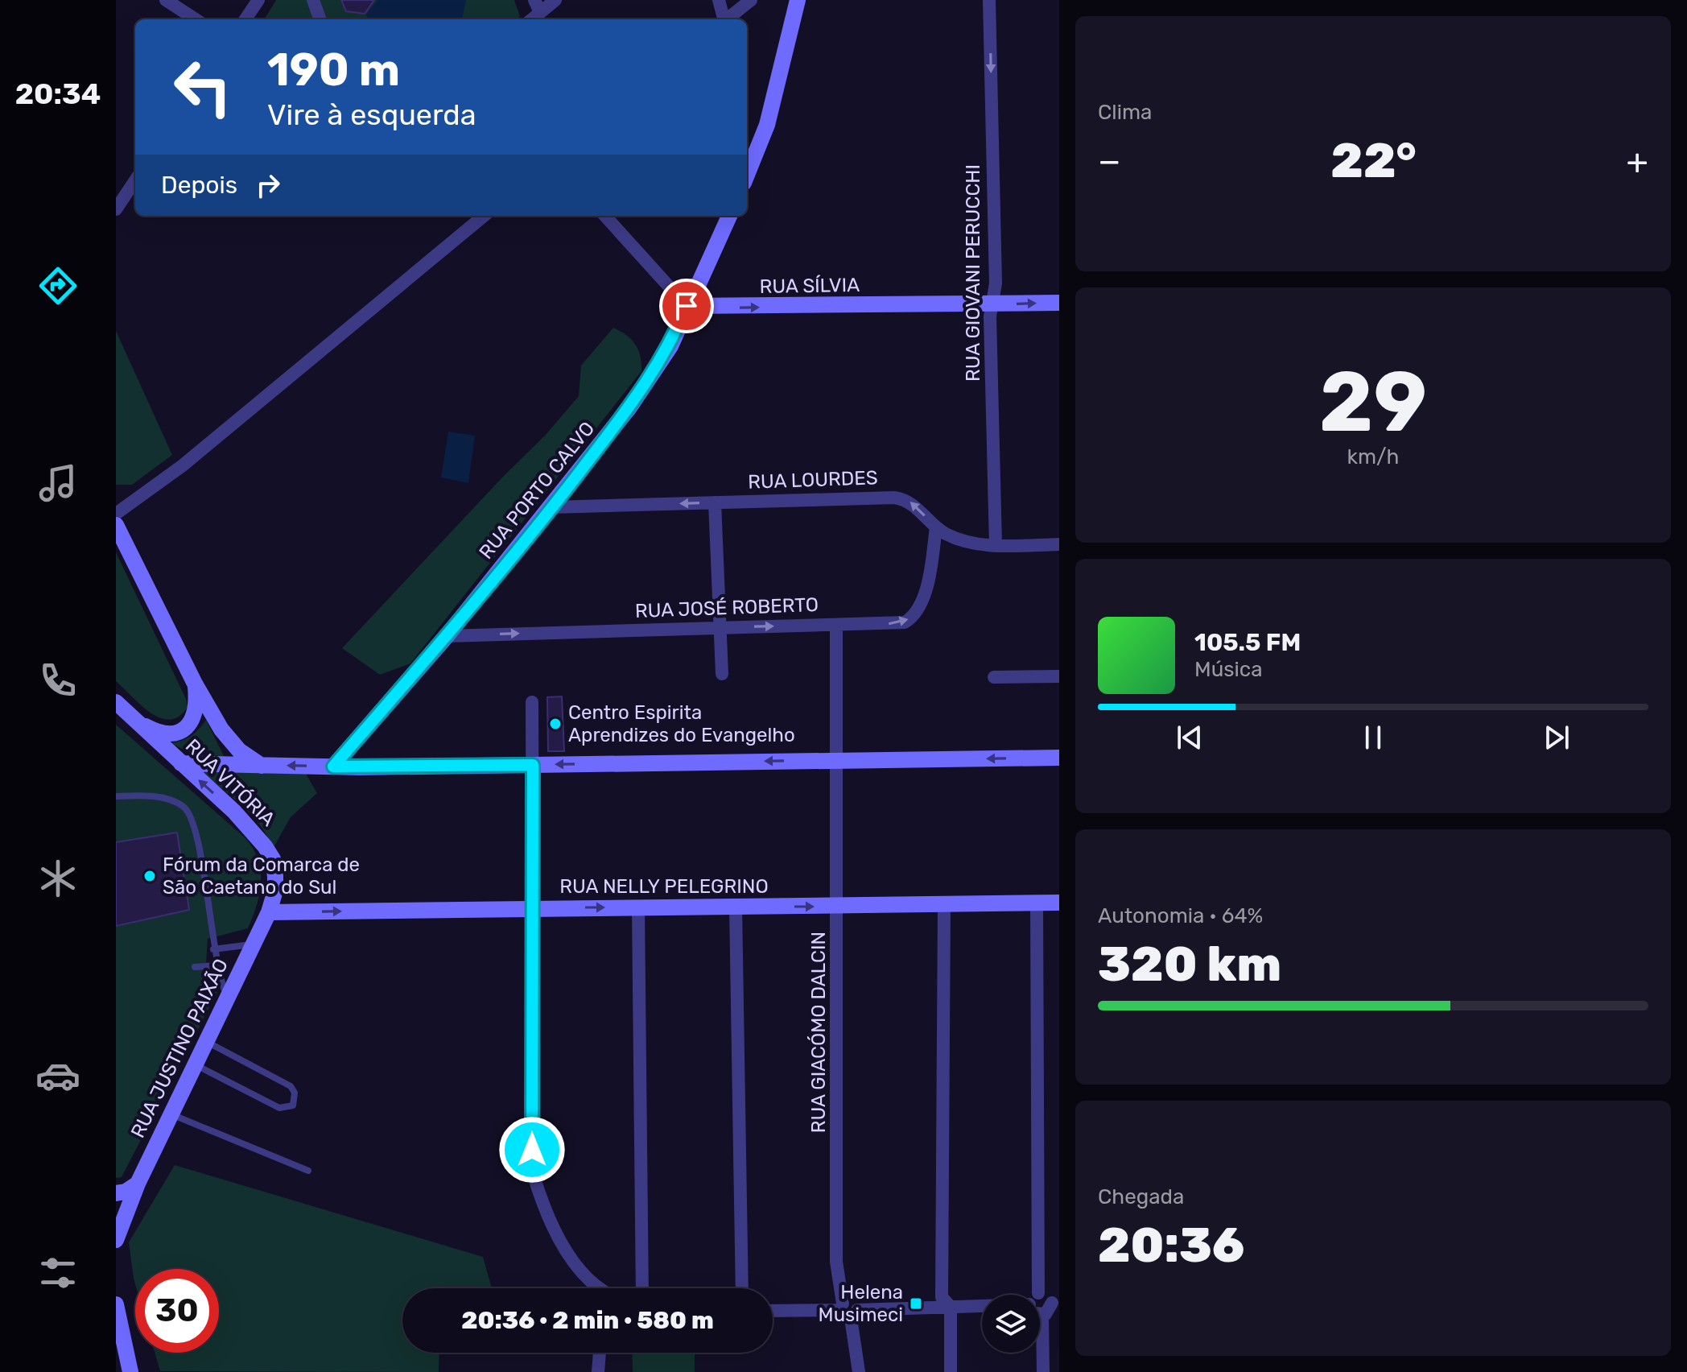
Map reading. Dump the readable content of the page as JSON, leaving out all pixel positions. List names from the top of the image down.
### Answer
{
  "streets": {
    "main road": [
      "RUA SÍLVIA",
      "RUA PORTO CALVO",
      "RUA VITÓRIA",
      "RUA NELLY PELEGRINO",
      "RUA JUSTINO PAIXÃO"
    ],
    "street": [
      "RUA GIOVANI PERUCCHI",
      "RUA LOURDES",
      "RUA JOSÉ ROBERTO",
      "RUA GIACÓMO DALCIN"
    ]
  },
  "crossings": [
    ["RUA GIOVANI PERUCCHI", "RUA SÍLVIA"],
    ["RUA GIOVANI PERUCCHI", "RUA LOURDES"],
    ["RUA SÍLVIA", "RUA PORTO CALVO"],
    ["RUA LOURDES", "RUA PORTO CALVO"],
    ["RUA LOURDES", "RUA JOSÉ ROBERTO"],
    ["RUA PORTO CALVO", "RUA JOSÉ ROBERTO"],
    ["RUA JOSÉ ROBERTO", "RUA GIACÓMO DALCIN"],
    ["RUA VITÓRIA", "RUA NELLY PELEGRINO"],
    ["RUA VITÓRIA", "RUA JUSTINO PAIXÃO"],
    ["RUA NELLY PELEGRINO", "RUA GIACÓMO DALCIN"],
    ["RUA NELLY PELEGRINO", "RUA JUSTINO PAIXÃO"]
  ],
  "one_way": [
    "RUA GIOVANI PERUCCHI",
    "RUA SÍLVIA",
    "RUA LOURDES",
    "RUA JOSÉ ROBERTO"
  ],
  "places": {
    "other": ["Centro Espirita Aprendizes do Evangelho", "Fórum da Comarca de São Caetano do Sul"],
    "transit": ["Helena Musimeci"]
  },
  "page": {
    "tabs": "20:34",
    "tile": [
      "Clima",
      ["29", "km/h"],
      ["Autonomia · 64%", "320 km"],
      ["Chegada", "20:36"]
    ],
    "turn": ["190 m", "Vire à esquerda"],
    "heat": ["−", "22°", "+"],
    "then": "Depois",
    "song": ["105.5 FM", "Música"],
    "limit": "30",
    "trip": "20:36 · 2 min · 580 m"
  }
}
